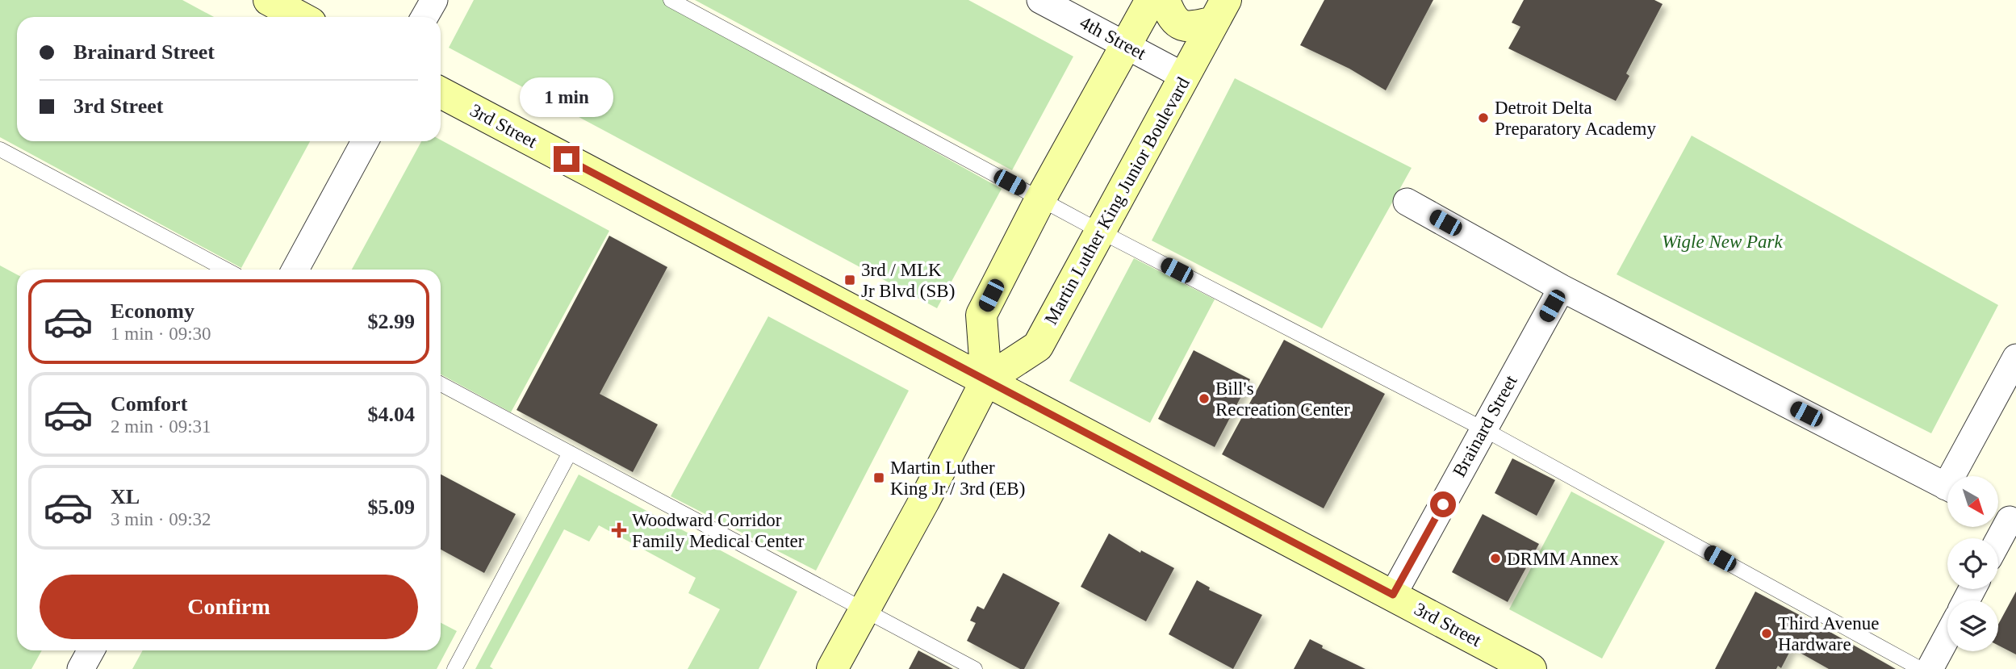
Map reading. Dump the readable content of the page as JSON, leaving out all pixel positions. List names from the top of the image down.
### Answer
{
  "streets": {
    "street": [
      "4th Street",
      "3rd Street",
      "Martin Luther King Junior Boulevard",
      "Brainard Street"
    ]
  },
  "crossings": [
    ["4th Street", "Martin Luther King Junior Boulevard"],
    ["3rd Street", "Martin Luther King Junior Boulevard"],
    ["3rd Street", "Brainard Street"]
  ],
  "parks": ["Wigle New Park"],
  "places": {
    "other": [
      "Detroit Delta Preparatory Academy",
      "Bill's Recreation Center",
      "DRMM Annex",
      "Third Avenue Hardware"
    ],
    "transit": ["3rd / MLK Jr Blvd (SB)", "Martin Luther King Jr / 3rd (EB)"],
    "health": ["Woodward Corridor Family Medical Center"]
  },
  "north": "bottom right",
  "page": {
    "banner": ["Brainard Street", "3rd Street"],
    "bubble": "1 min",
    "list": [
      {
        "name": "Economy",
        "note": "1 min · 09:30",
        "value": "$2.99"
      },
      {
        "name": "Comfort",
        "note": "2 min · 09:31",
        "value": "$4.04"
      },
      {
        "name": "XL",
        "note": "3 min · 09:32",
        "value": "$5.09"
      }
    ],
    "buttons": "Confirm"
  }
}
